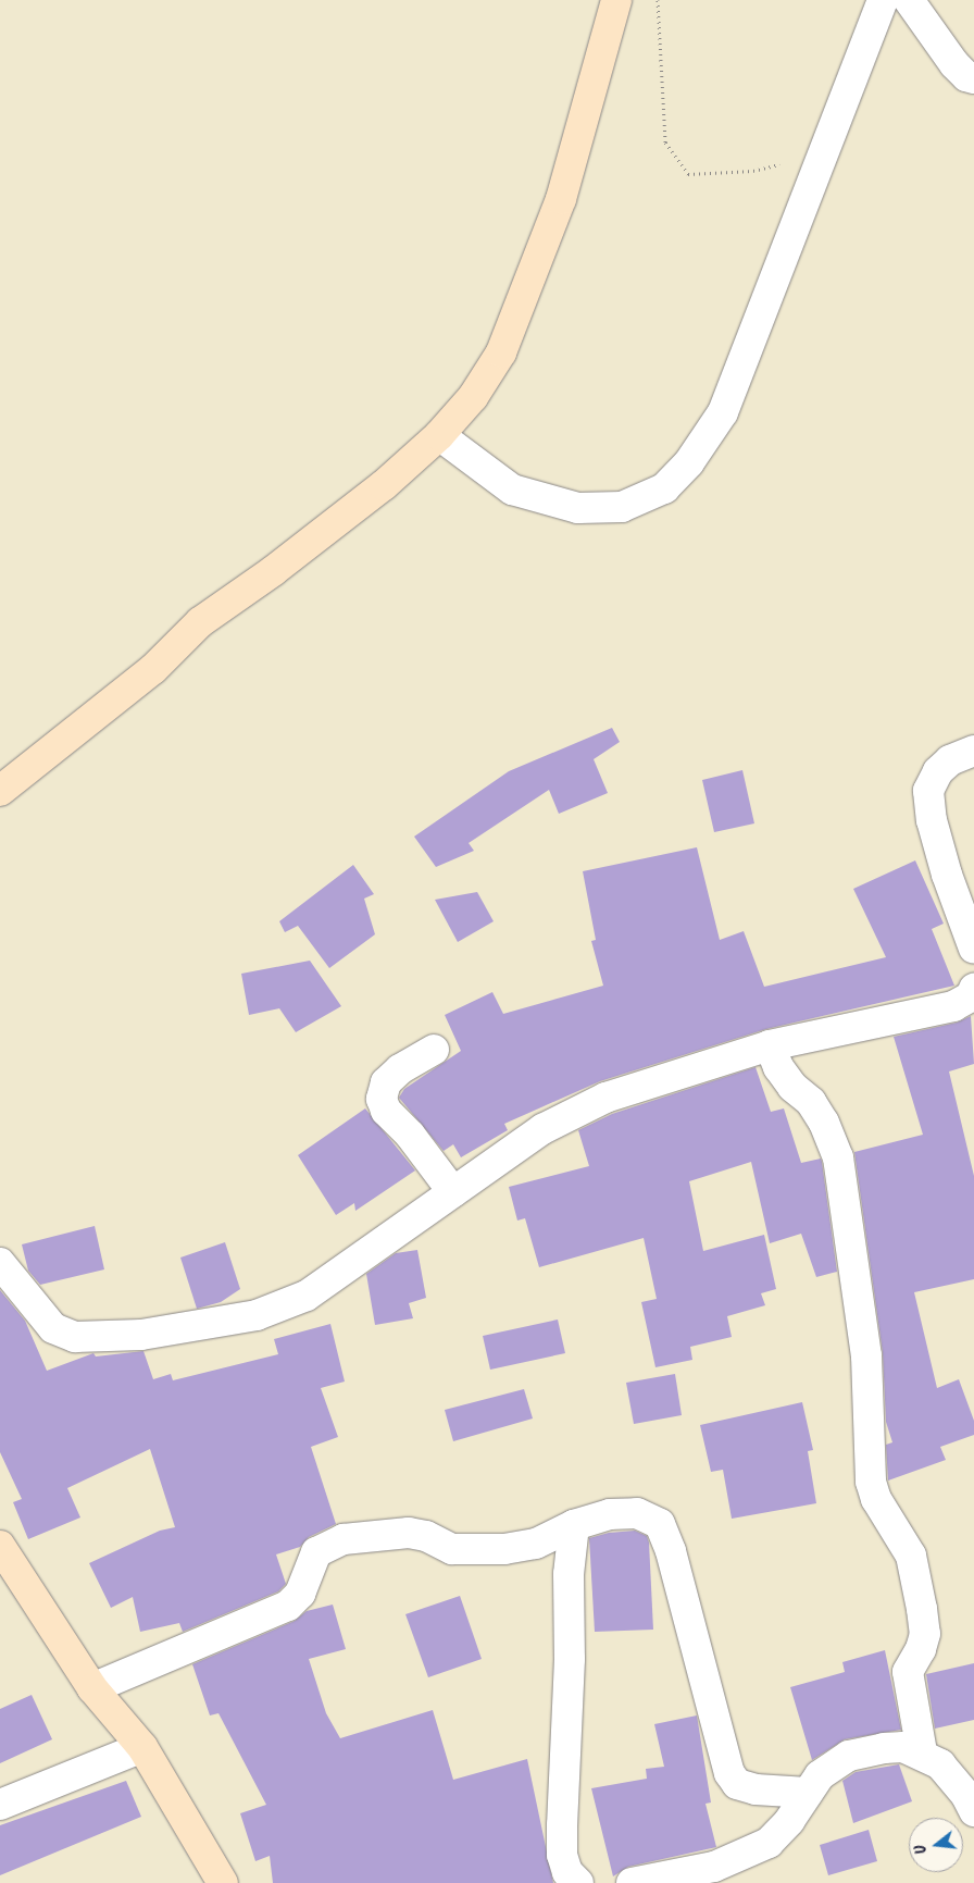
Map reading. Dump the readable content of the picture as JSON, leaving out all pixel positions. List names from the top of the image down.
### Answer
{
  "north": "left"
}
